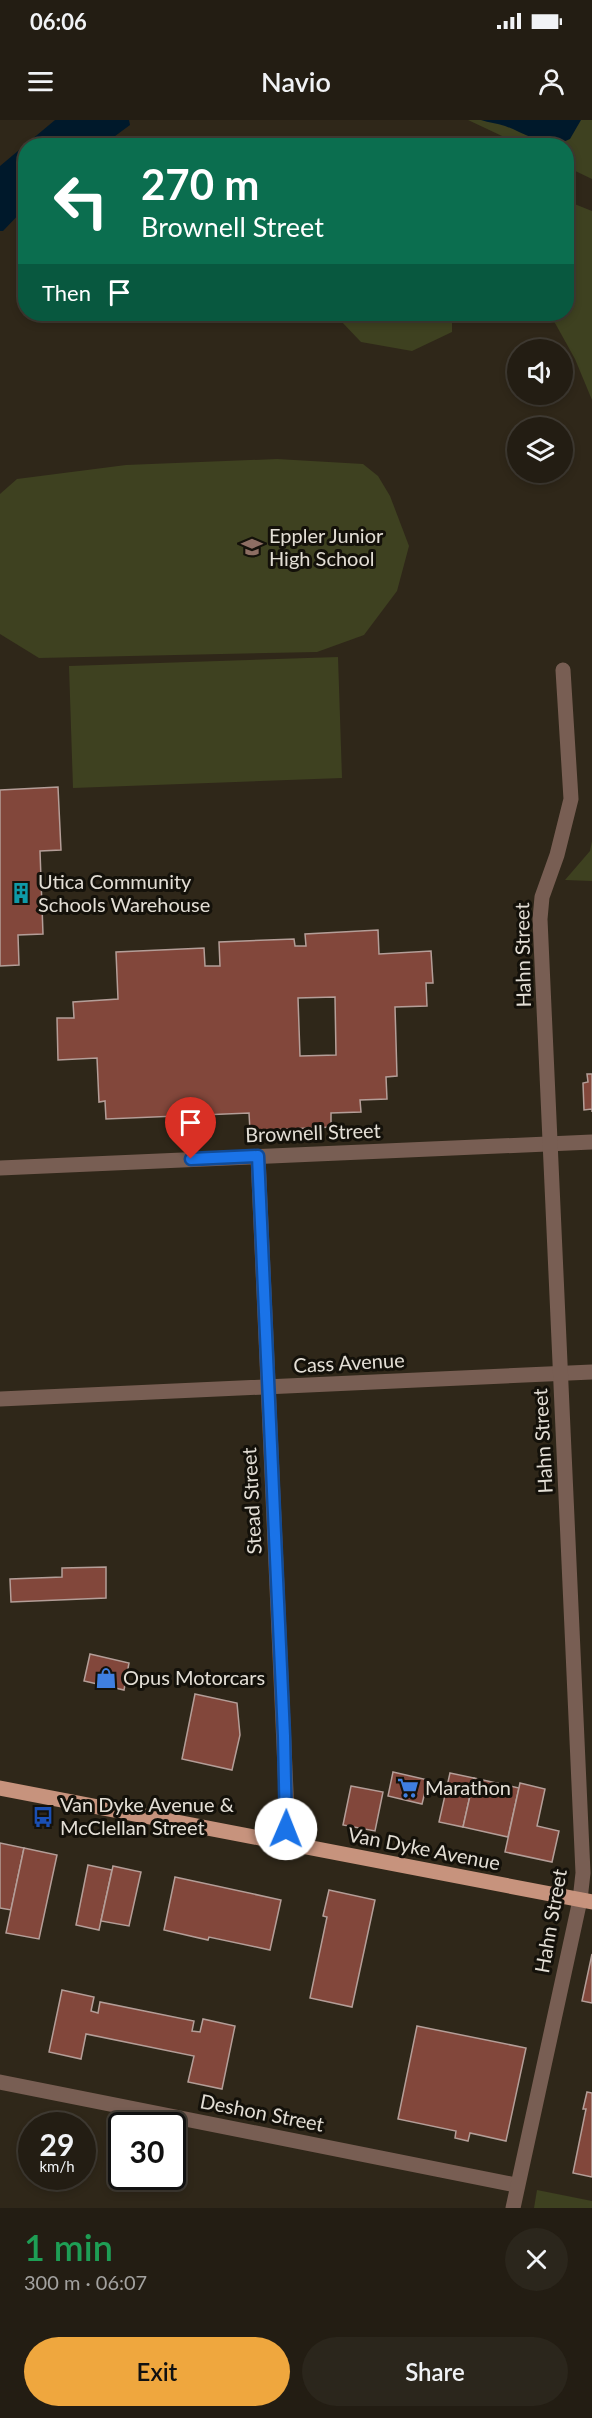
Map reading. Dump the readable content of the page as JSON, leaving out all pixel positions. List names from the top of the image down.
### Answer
{
  "streets": {
    "main road": ["Van Dyke Avenue"],
    "street": [
      "Hahn Street",
      "Brownell Street",
      "Cass Avenue",
      "Stead Street",
      "Deshon Street"
    ]
  },
  "crossings": [
    ["Hahn Street", "Brownell Street"],
    ["Hahn Street", "Cass Avenue"],
    ["Hahn Street", "Van Dyke Avenue"],
    ["Hahn Street", "Deshon Street"],
    ["Brownell Street", "Stead Street"],
    ["Cass Avenue", "Stead Street"],
    ["Stead Street", "Van Dyke Avenue"]
  ],
  "places": {
    "school or university": ["Eppler Junior High School"],
    "building": ["Utica Community Schools Warehouse"],
    "shop": ["Opus Motorcars"],
    "supermarket": ["Marathon"],
    "bus stop": ["Van Dyke Avenue & McClellan Street"]
  },
  "page": {
    "status": "06:06",
    "header": "Navio",
    "turn": ["270 m", "Brownell Street"],
    "then": "Then",
    "speed": "29 km/h",
    "limit": "30",
    "heading": ["1 min", "300 m · 06:07"],
    "buttons": ["Exit", "Share"]
  }
}
